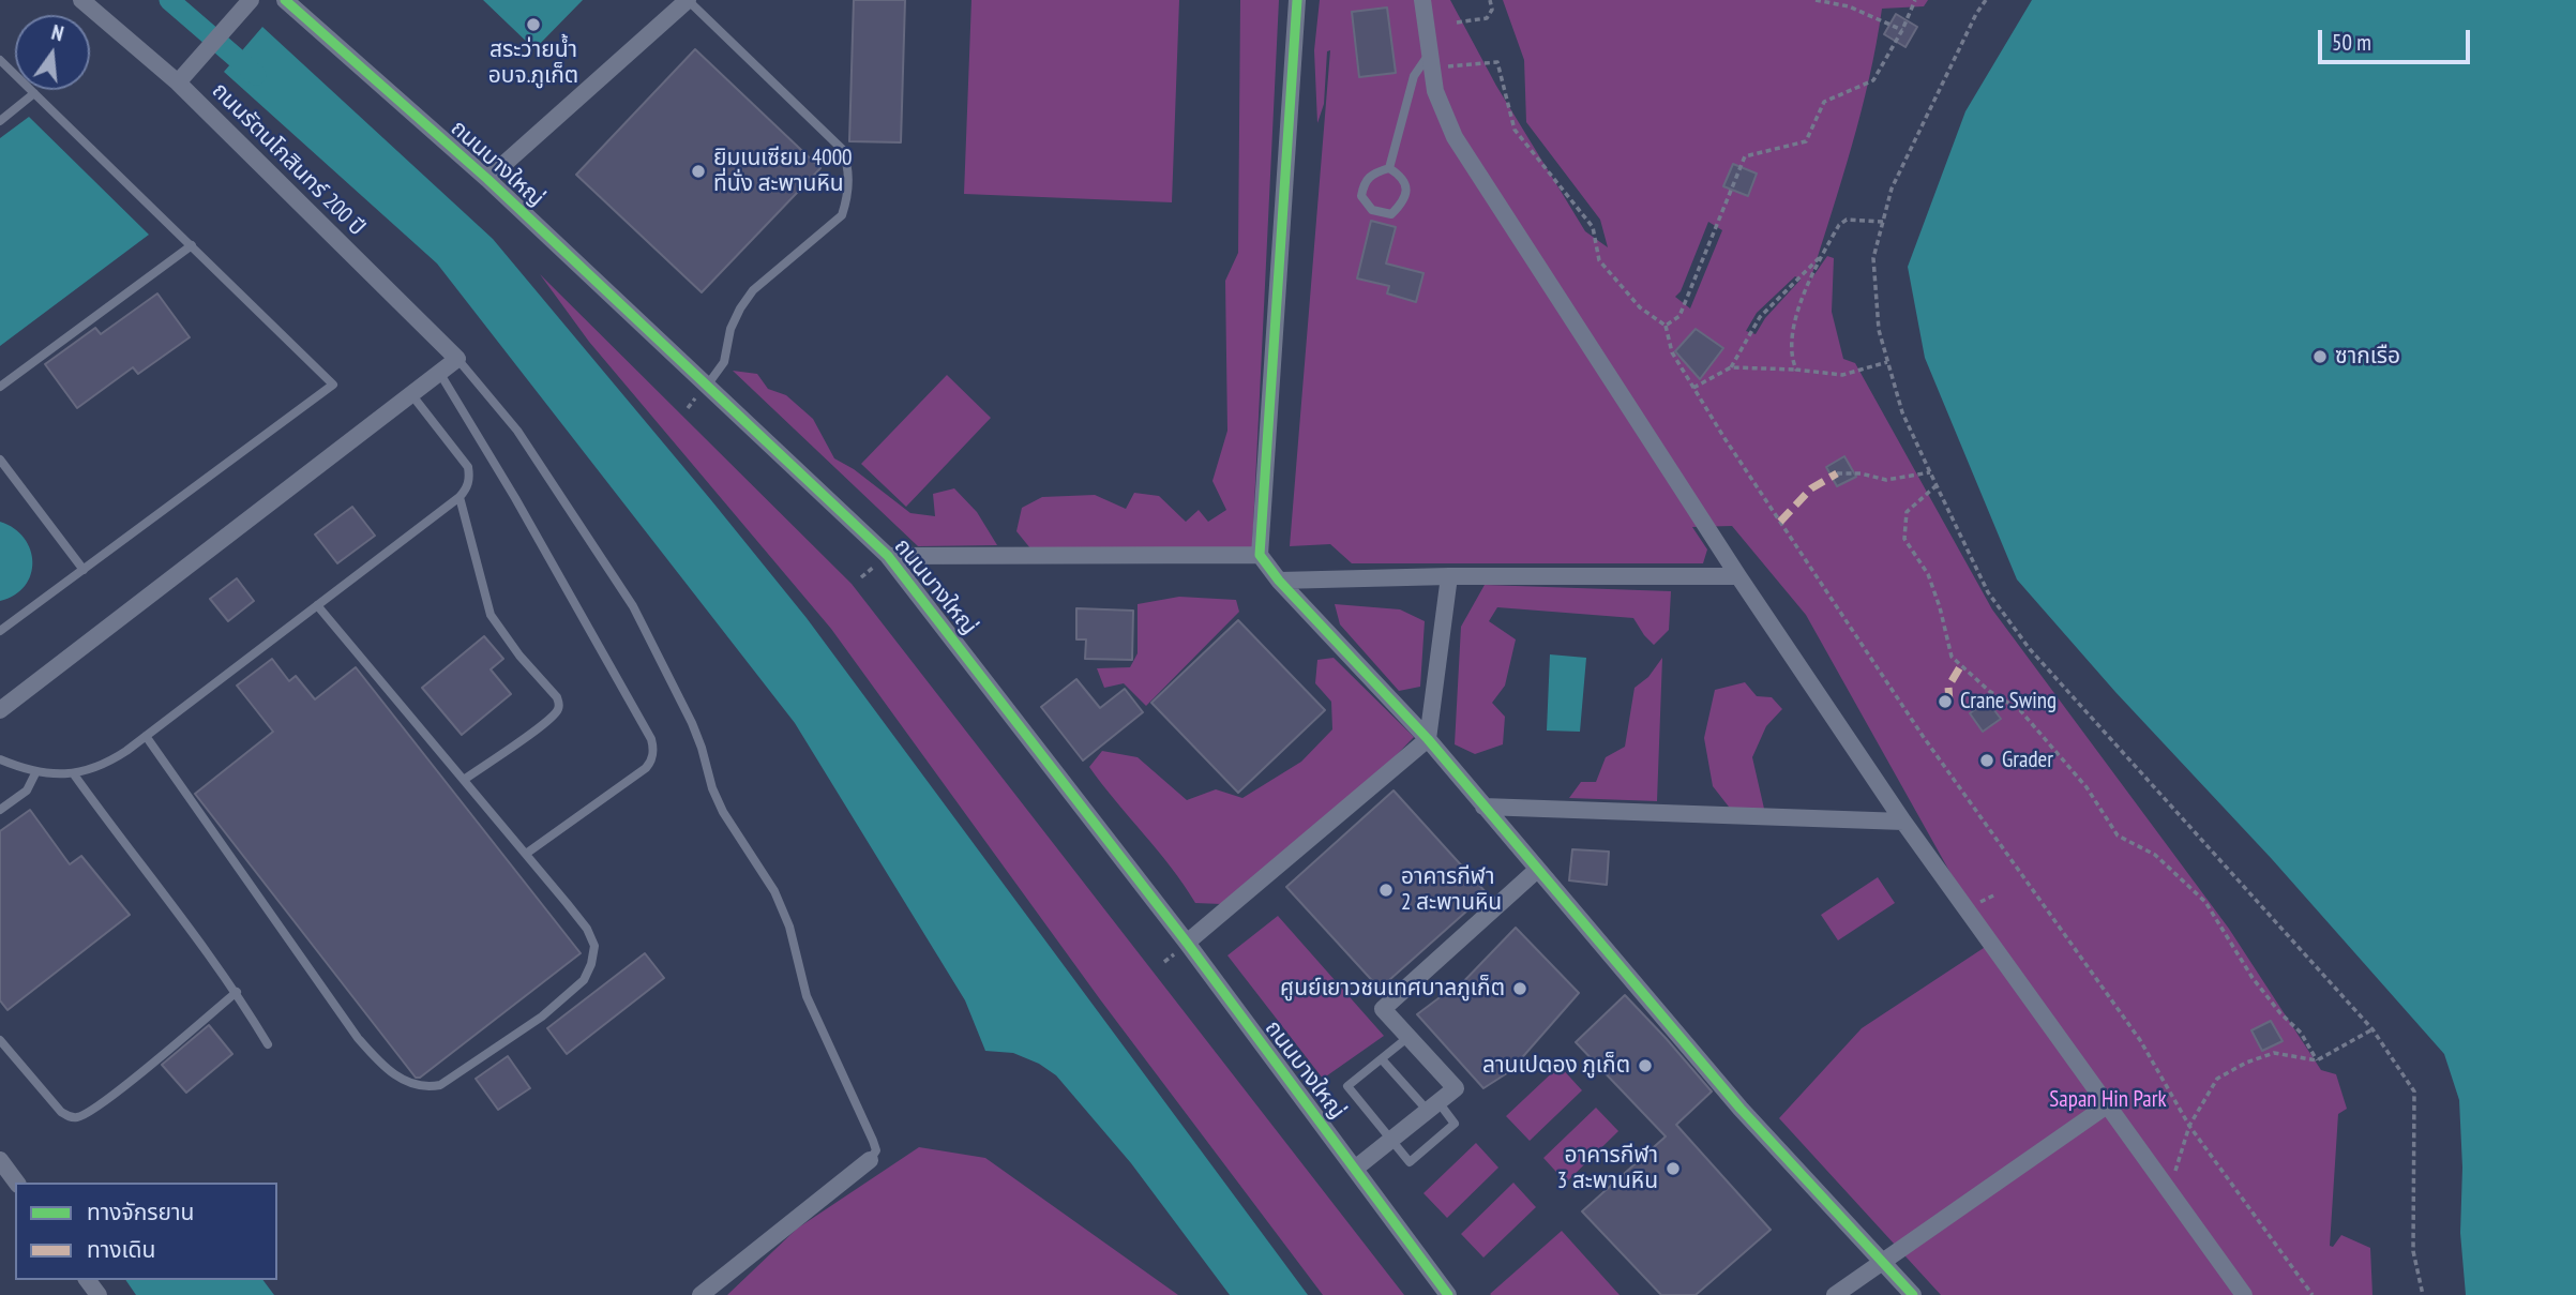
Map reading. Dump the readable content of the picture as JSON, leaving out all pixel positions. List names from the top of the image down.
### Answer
{
  "streets": {
    "street": ["ถนนรัตนโกสินทร์ 200 ปี", "ถนนบางใหญ่"]
  },
  "parks": ["Sapan Hin Park"],
  "places": [
    "สระว่ายน้ำ อบจ.ภูเก็ต",
    "ยิมเนเซียม 4000 ที่นั่ง สะพานหิน",
    "ซากเรือ",
    "Crane Swing",
    "Grader",
    "อาคารกีฬา 2 สะพานหิน",
    "ศูนย์เยาวชนเทศบาลภูเก็ต",
    "ลานเปตอง ภูเก็ต",
    "อาคารกีฬา 3 สะพานหิน"
  ],
  "legend": ["ทางจักรยาน", "ทางเดิน"],
  "scale_bar": "50 m",
  "north": "top"
}
